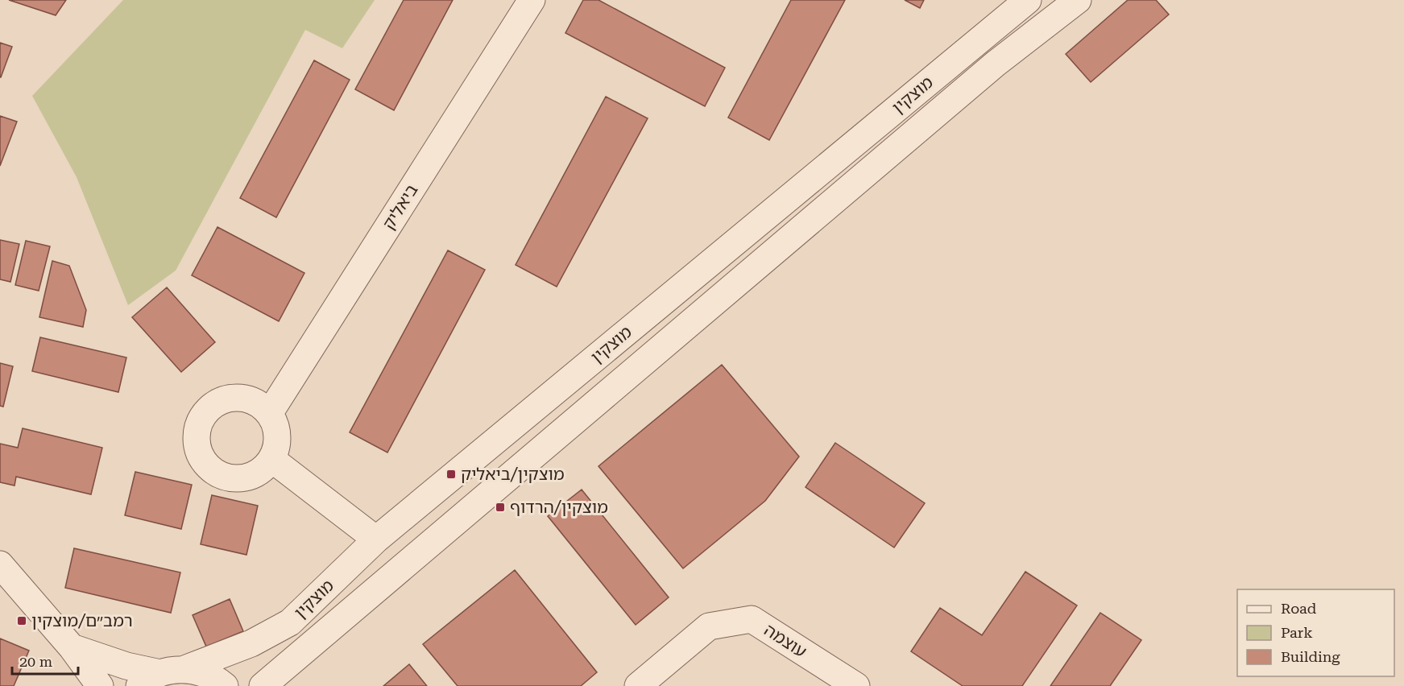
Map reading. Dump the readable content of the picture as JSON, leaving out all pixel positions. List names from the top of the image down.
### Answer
{
  "streets": {
    "street": ["מוצקין", "ביאליק", "עוצמה"]
  },
  "places": {
    "transit": ["מוצקין/ביאליק", "מוצקין/הרדוף", "רמב״ם/מוצקין"]
  },
  "legend": ["Road", "Park", "Building"],
  "scale_bar": "20 m"
}
